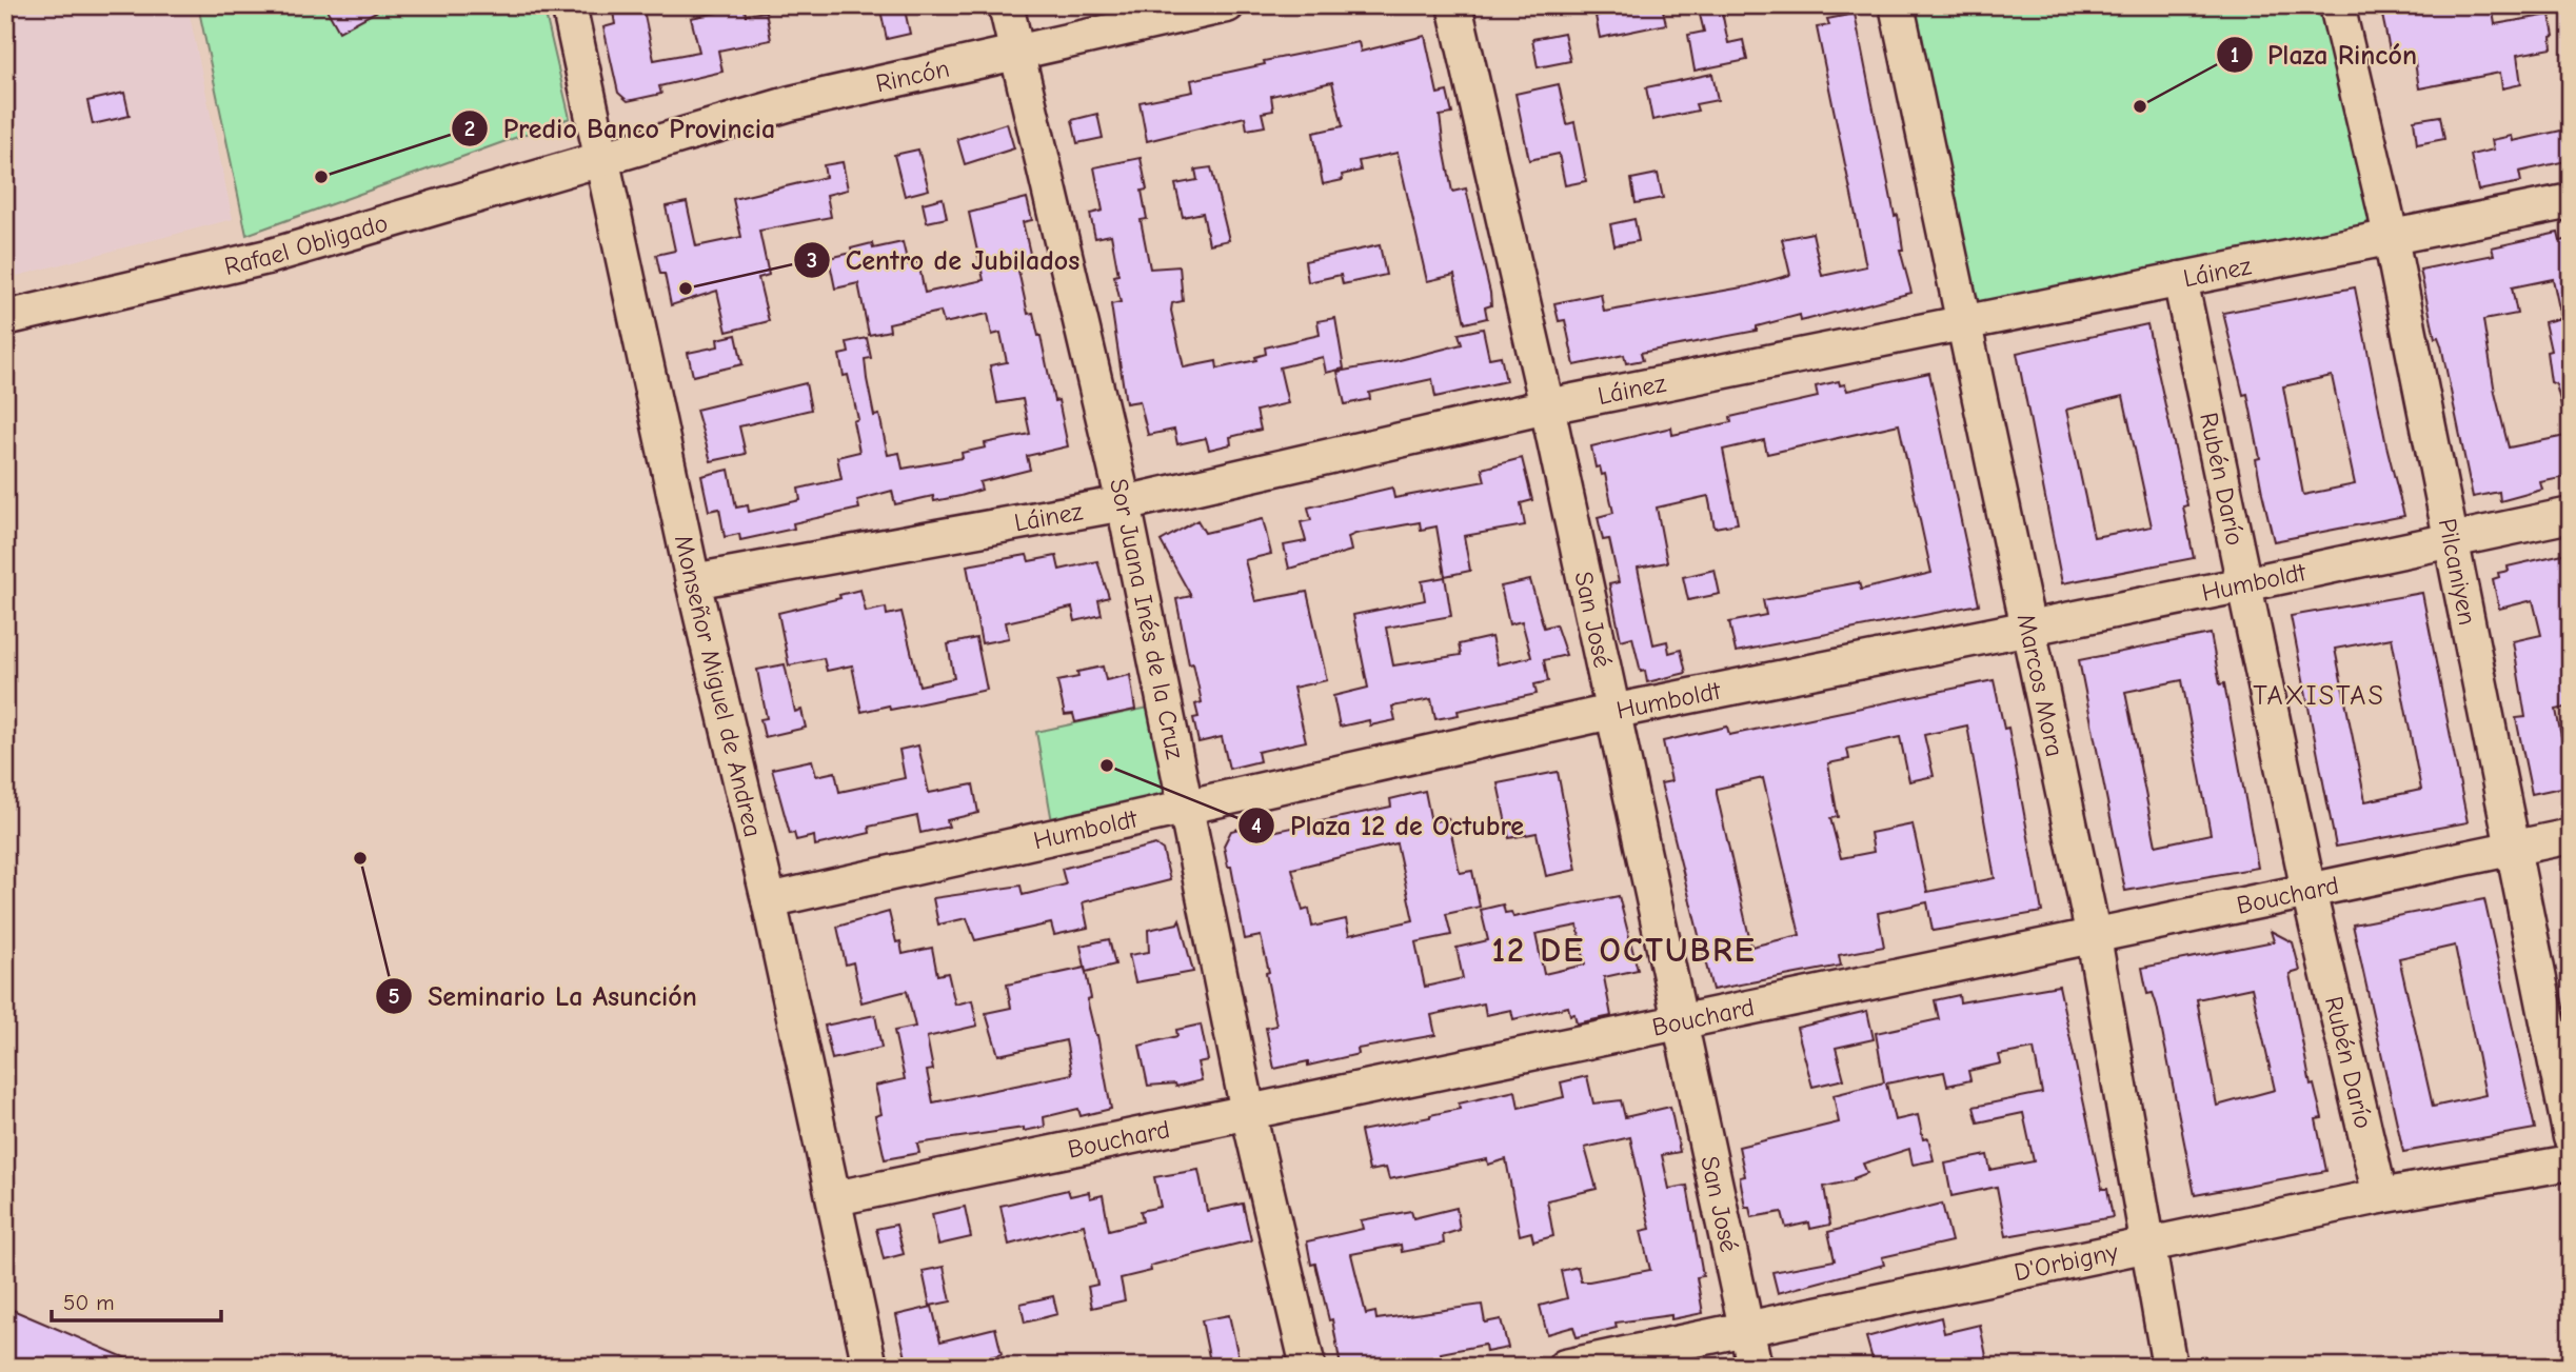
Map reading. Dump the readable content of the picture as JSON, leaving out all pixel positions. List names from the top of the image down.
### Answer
{
  "streets": {
    "street": [
      "Rincón",
      "Rafael Obligado",
      "Láinez",
      "Rubén Darío",
      "Pilcaniyen",
      "Humboldt",
      "Sor Juana Inés de la Cruz",
      "San José",
      "Marcos Mora",
      "Monseñor Miguel de Andrea",
      "Bouchard",
      "D'Orbigny"
    ]
  },
  "crossings": [
    ["Rincón", "Rafael Obligado"],
    ["Rincón", "Sor Juana Inés de la Cruz"],
    ["Rincón", "Monseñor Miguel de Andrea"],
    ["Rafael Obligado", "Monseñor Miguel de Andrea"],
    ["Láinez", "Rubén Darío"],
    ["Láinez", "Pilcaniyen"],
    ["Láinez", "Sor Juana Inés de la Cruz"],
    ["Láinez", "San José"],
    ["Láinez", "Marcos Mora"],
    ["Láinez", "Monseñor Miguel de Andrea"],
    ["Rubén Darío", "Humboldt"],
    ["Rubén Darío", "Bouchard"],
    ["Rubén Darío", "D'Orbigny"],
    ["Pilcaniyen", "Humboldt"],
    ["Pilcaniyen", "Bouchard"],
    ["Humboldt", "Sor Juana Inés de la Cruz"],
    ["Humboldt", "San José"],
    ["Humboldt", "Marcos Mora"],
    ["Humboldt", "Monseñor Miguel de Andrea"],
    ["Sor Juana Inés de la Cruz", "Bouchard"],
    ["San José", "Bouchard"],
    ["San José", "D'Orbigny"],
    ["Marcos Mora", "Bouchard"],
    ["Marcos Mora", "D'Orbigny"],
    ["Monseñor Miguel de Andrea", "Bouchard"]
  ],
  "districts": ["TAXISTAS", "12 DE OCTUBRE"],
  "places": [
    "Plaza Rincón",
    "Predio Banco Provincia",
    "Centro de Jubilados",
    "Plaza 12 de Octubre",
    "Seminario La Asunción"
  ],
  "scale_bar": "50 m"
}
